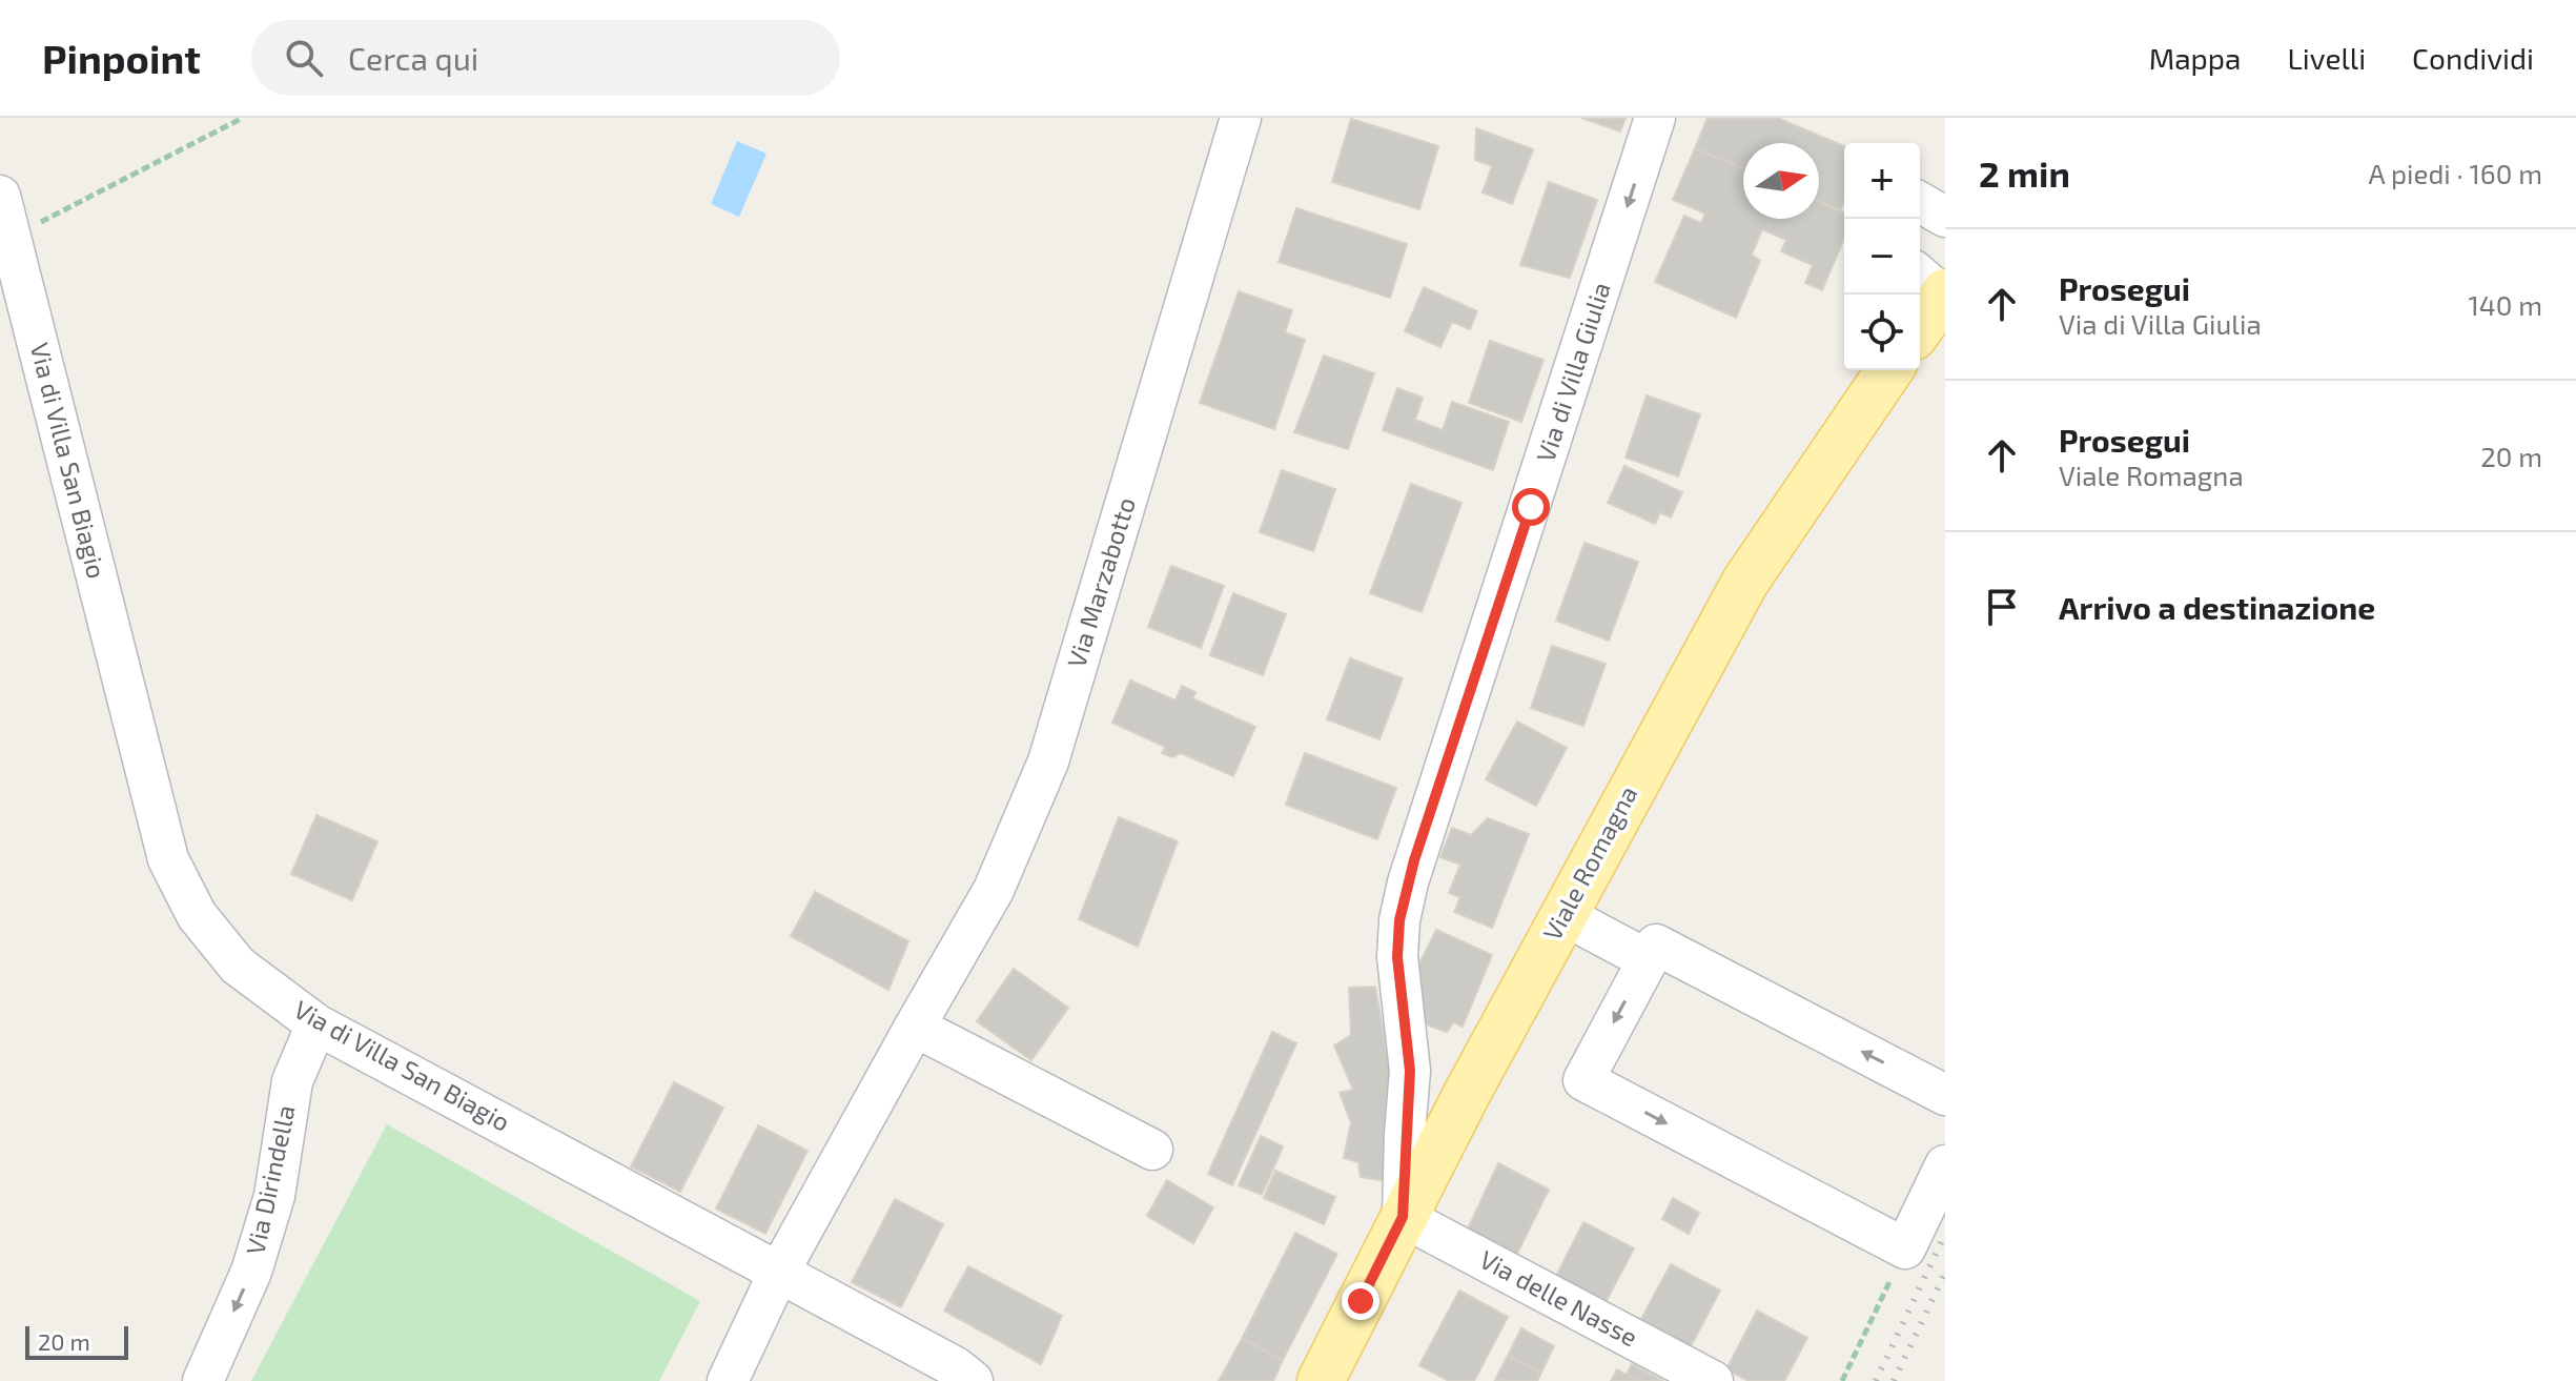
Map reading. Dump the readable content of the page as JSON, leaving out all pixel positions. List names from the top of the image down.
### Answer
{
  "streets": {
    "main road": ["Viale Romagna"],
    "street": [
      "Via di Villa Giulia",
      "Via di Villa San Biagio",
      "Via Marzabotto",
      "Via Dirindella",
      "Via delle Nasse"
    ]
  },
  "crossings": [
    ["Via di Villa Giulia", "Viale Romagna"],
    ["Via di Villa Giulia", "Via delle Nasse"],
    ["Via di Villa San Biagio", "Via Marzabotto"],
    ["Via di Villa San Biagio", "Via Dirindella"],
    ["Viale Romagna", "Via delle Nasse"]
  ],
  "one_way": ["Via di Villa Giulia", "Via Dirindella"],
  "scale_bar": "20 m",
  "north": "right",
  "page": {
    "header": "Pinpoint",
    "search": "Cerca qui",
    "nav": ["Mappa", "Livelli", "Condividi"],
    "heading": ["2 min", "A piedi · 160 m"],
    "map_buttons": ["+", "−"],
    "list": [
      ["Prosegui", "Via di Villa Giulia", "140 m"],
      ["Prosegui", "Viale Romagna", "20 m"],
      "Arrivo a destinazione"
    ],
    "scale": "20 m"
  }
}
